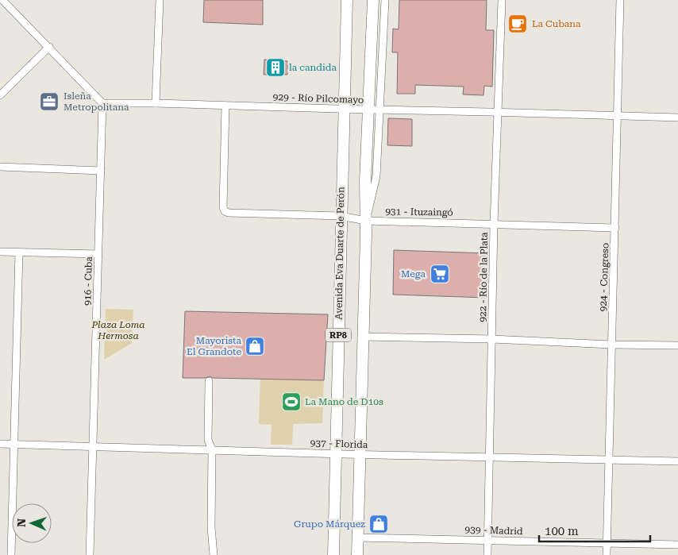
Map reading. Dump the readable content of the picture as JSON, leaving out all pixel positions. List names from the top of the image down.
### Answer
{
  "streets": {
    "main road": ["Avenida Eva Duarte de Perón", "RP8"],
    "street": [
      "929 - Río Pilcomayo",
      "931 - Ituzaingó",
      "922 - Río de la Plata",
      "924 - Congreso",
      "916 - Cuba",
      "937 - Florida",
      "939 - Madrid"
    ]
  },
  "crossings": [
    ["929 - Río Pilcomayo", "931 - Ituzaingó"],
    ["929 - Río Pilcomayo", "Avenida Eva Duarte de Perón"],
    ["929 - Río Pilcomayo", "922 - Río de la Plata"],
    ["929 - Río Pilcomayo", "924 - Congreso"],
    ["929 - Río Pilcomayo", "916 - Cuba"],
    ["929 - Río Pilcomayo", "RP8"],
    ["931 - Ituzaingó", "Avenida Eva Duarte de Perón"],
    ["931 - Ituzaingó", "922 - Río de la Plata"],
    ["931 - Ituzaingó", "924 - Congreso"],
    ["931 - Ituzaingó", "RP8"],
    ["Avenida Eva Duarte de Perón", "937 - Florida"],
    ["922 - Río de la Plata", "937 - Florida"],
    ["922 - Río de la Plata", "939 - Madrid"],
    ["924 - Congreso", "937 - Florida"],
    ["924 - Congreso", "939 - Madrid"],
    ["916 - Cuba", "937 - Florida"],
    ["RP8", "937 - Florida"],
    ["RP8", "939 - Madrid"]
  ],
  "parks": ["Plaza Loma Hermosa"],
  "places": {
    "cafe": ["La Cubana"],
    "building": ["la candida"],
    "office": ["Isleña Metropolitana"],
    "supermarket": ["Mega"],
    "shop": ["Mayorista El Grandote", "Grupo Márquez"],
    "sports": ["La Mano de D10s"]
  },
  "scale_bar": "100 m",
  "north": "left"
}
